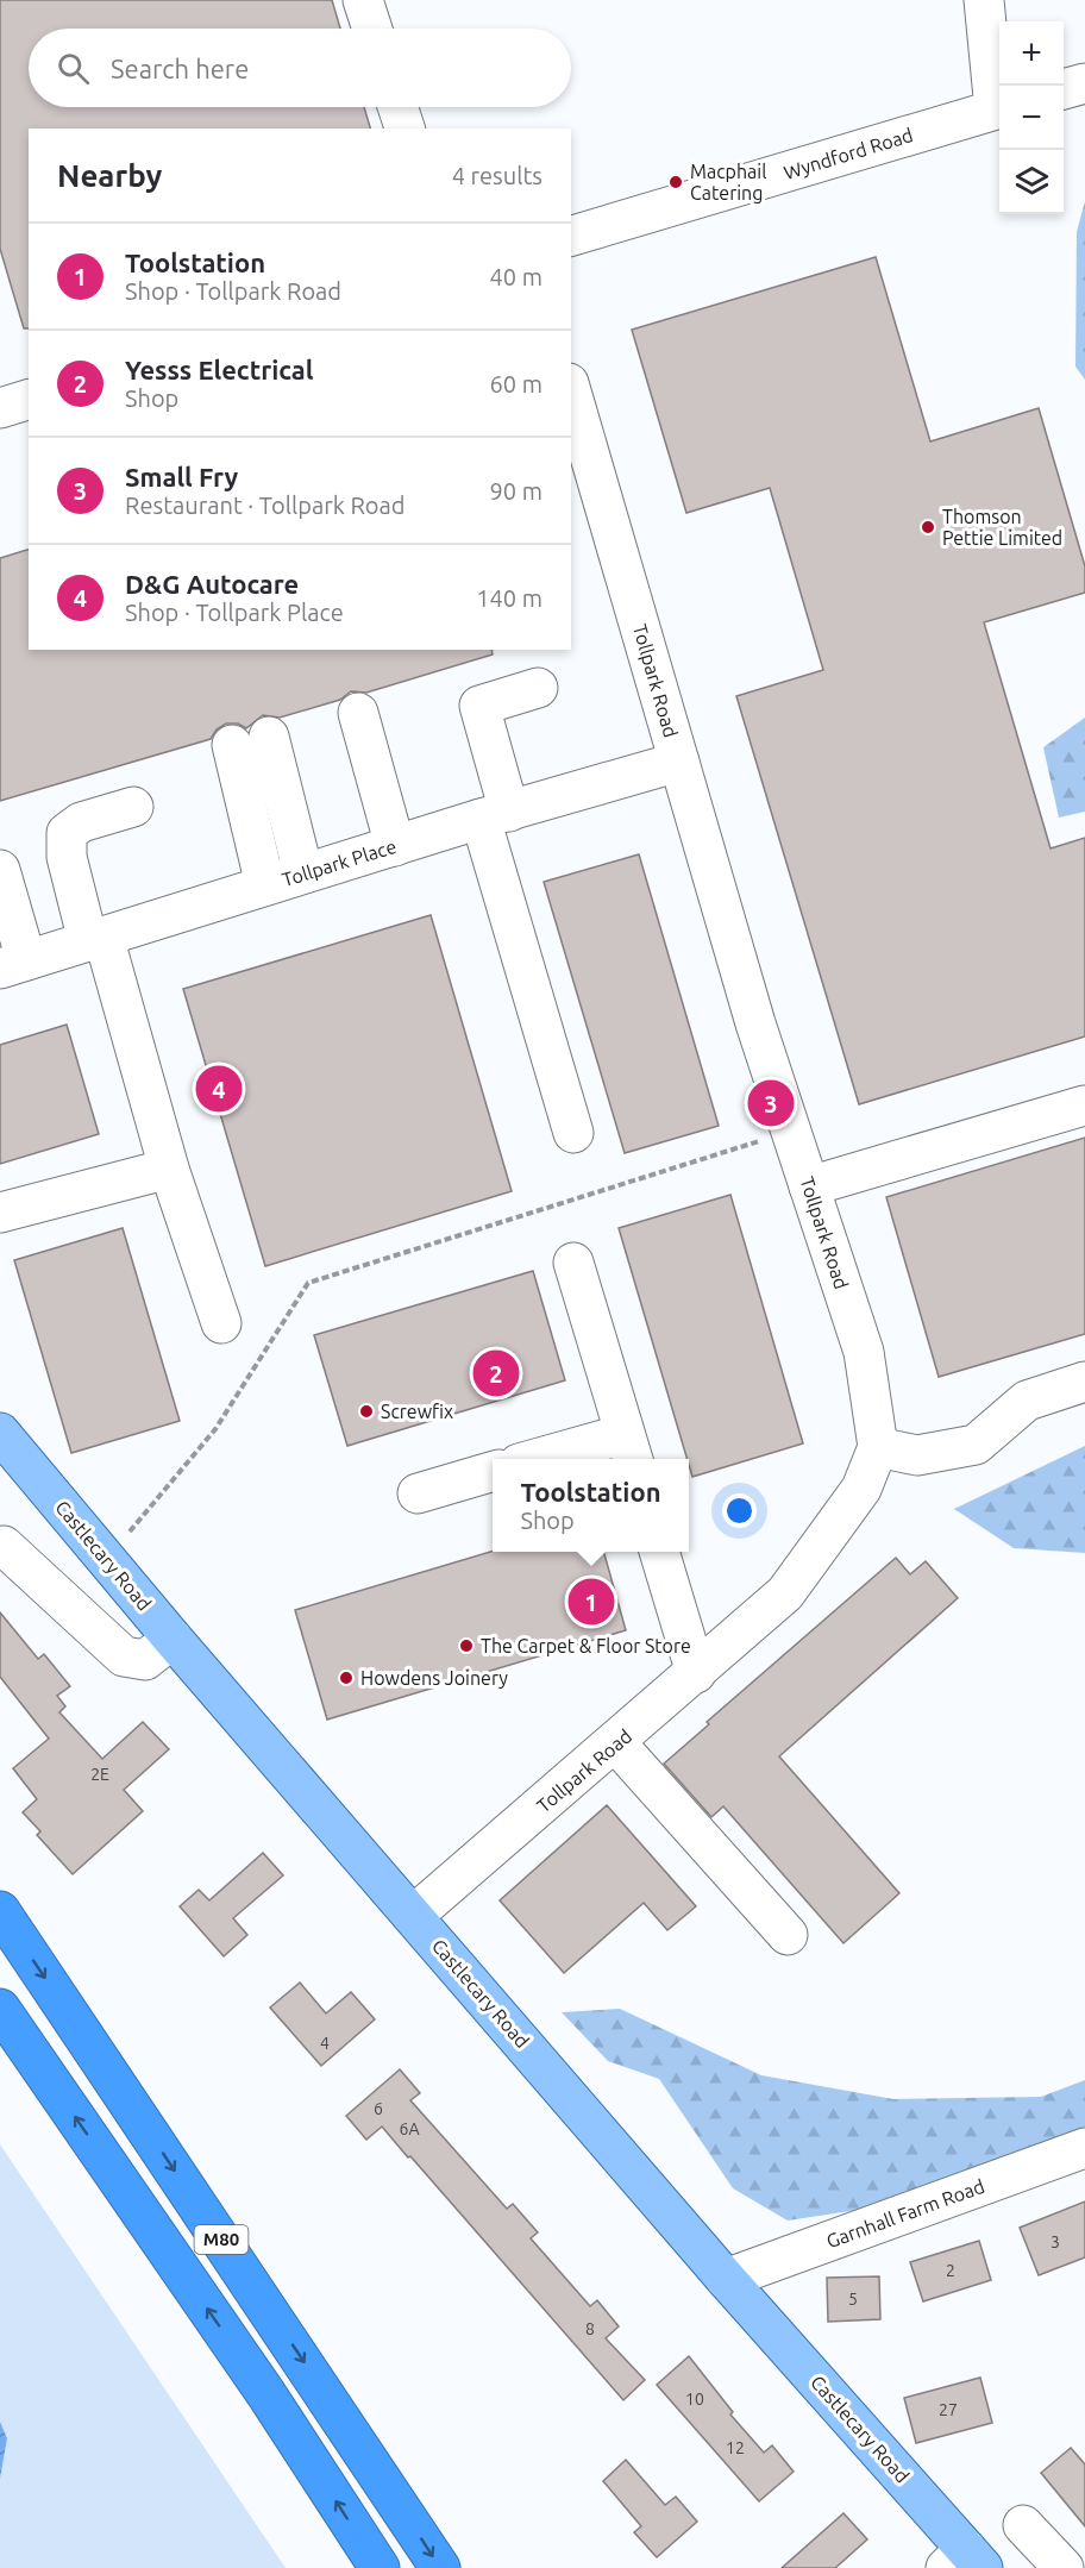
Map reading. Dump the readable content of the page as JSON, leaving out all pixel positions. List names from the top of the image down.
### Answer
{
  "streets": {
    "highway": ["M80"],
    "main road": ["Castlecary Road"],
    "street": [
      "Wyndford Road",
      "Tollpark Road",
      "Tollpark Place",
      "Garnhall Farm Road"
    ]
  },
  "crossings": [
    ["Tollpark Road", "Tollpark Place"],
    ["Tollpark Road", "Castlecary Road"],
    ["Castlecary Road", "Garnhall Farm Road"]
  ],
  "places": [
    "Macphail Catering",
    "Thomson Pettie Limited",
    "Screwfix",
    "The Carpet & Floor Store",
    "Howdens Joinery"
  ],
  "house_numbers": [
    "2E",
    "4",
    "6",
    "6A",
    "3",
    "2",
    "5",
    "8",
    "10",
    "27",
    "12"
  ],
  "page": {
    "map_buttons": ["+", "−"],
    "search": "Search here",
    "heading": ["Nearby", "4 results"],
    "list": [
      {
        "mark": "1",
        "name": "Toolstation",
        "note": "Shop · Tollpark Road",
        "value": "40 m"
      },
      {
        "mark": "2",
        "name": "Yesss Electrical",
        "note": "Shop",
        "value": "60 m"
      },
      {
        "mark": "3",
        "name": "Small Fry",
        "note": "Restaurant · Tollpark Road",
        "value": "90 m"
      },
      {
        "mark": "4",
        "name": "D&G Autocare",
        "note": "Shop · Tollpark Place",
        "value": "140 m"
      }
    ],
    "pins": [
      "4",
      "3",
      "2",
      "1"
    ],
    "popup": ["Toolstation", "Shop"]
  }
}
